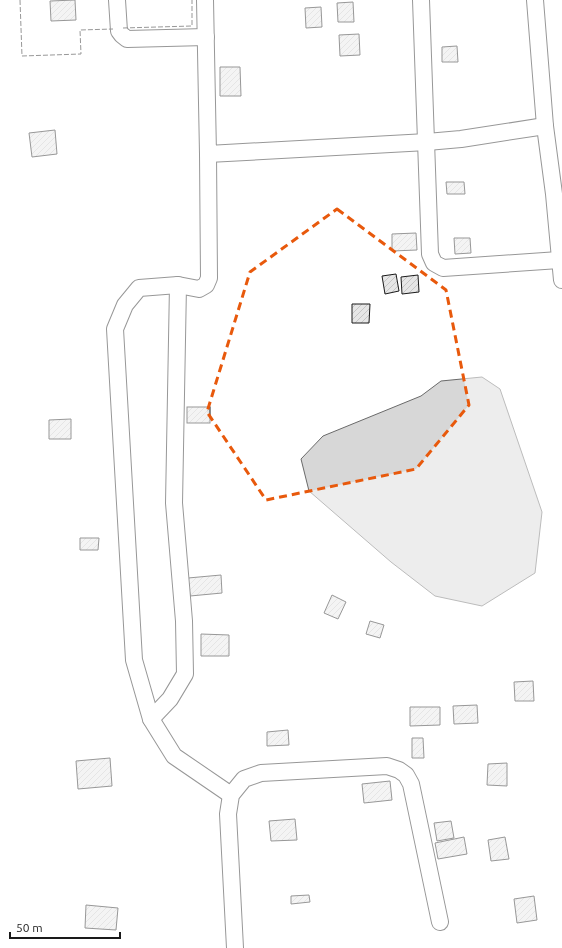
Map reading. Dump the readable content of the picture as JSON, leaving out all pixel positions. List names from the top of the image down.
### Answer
{
  "scale_bar": "50 m"
}
